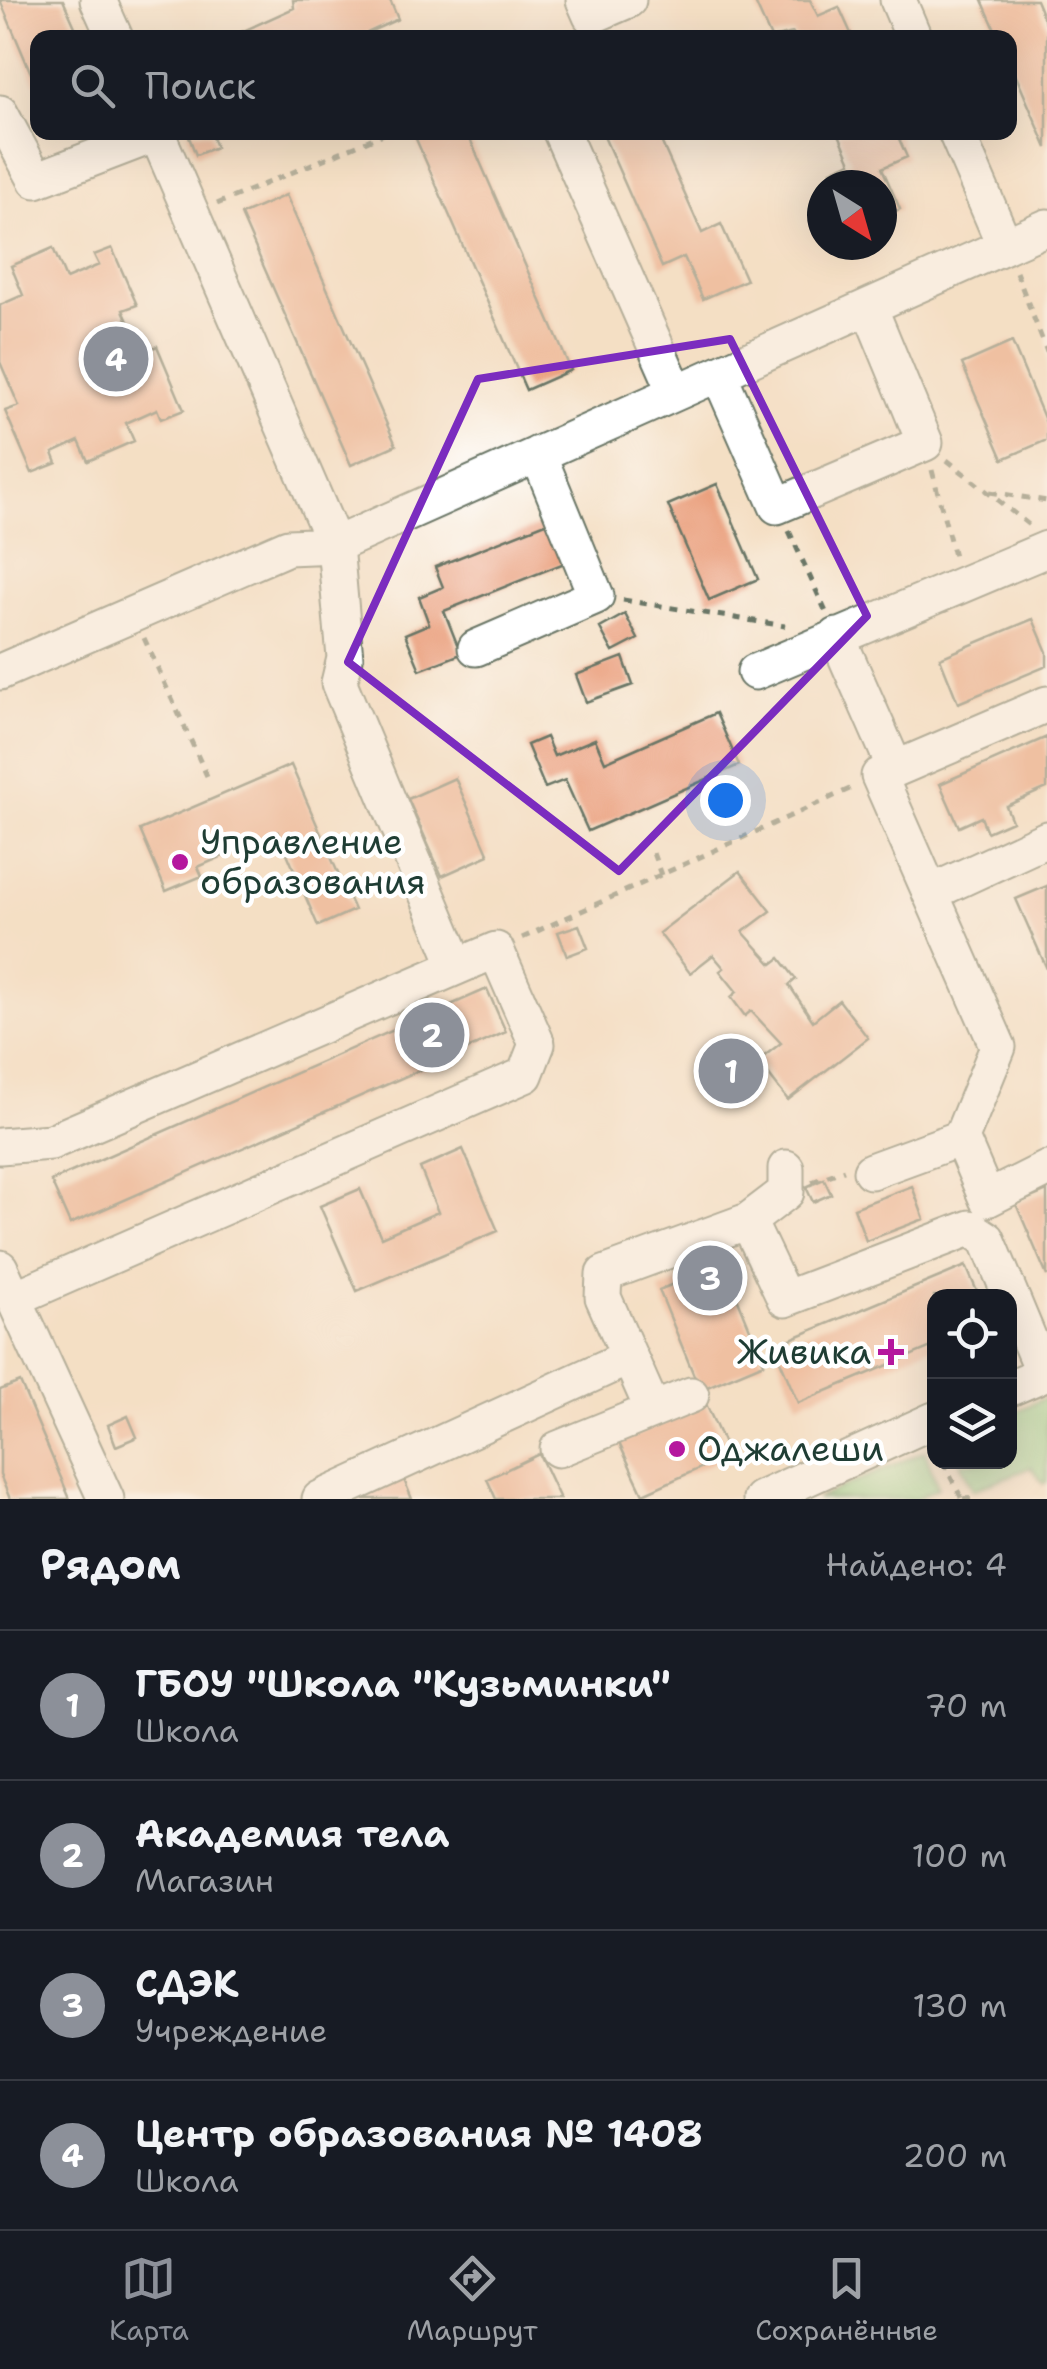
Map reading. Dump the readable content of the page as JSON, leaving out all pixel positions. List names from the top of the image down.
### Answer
{
  "places": {
    "other": ["Управление образования", "Оджалеши"],
    "health": ["Живика"]
  },
  "north": "bottom right",
  "page": {
    "search": "Поиск",
    "pins": [
      "4",
      "2",
      "1",
      "3"
    ],
    "heading": ["Рядом", "Найдено: 4"],
    "list": [
      {
        "mark": "1",
        "name": "ГБОУ \"Школа \"Кузьминки\"",
        "note": "Школа",
        "value": "70 m"
      },
      {
        "mark": "2",
        "name": "Академия тела",
        "note": "Магазин",
        "value": "100 m"
      },
      {
        "mark": "3",
        "name": "СДЭК",
        "note": "Учреждение",
        "value": "130 m"
      },
      {
        "mark": "4",
        "name": "Центр образования № 1408",
        "note": "Школа",
        "value": "200 m"
      }
    ],
    "nav": ["Карта", "Маршрут", "Сохранённые"]
  }
}
